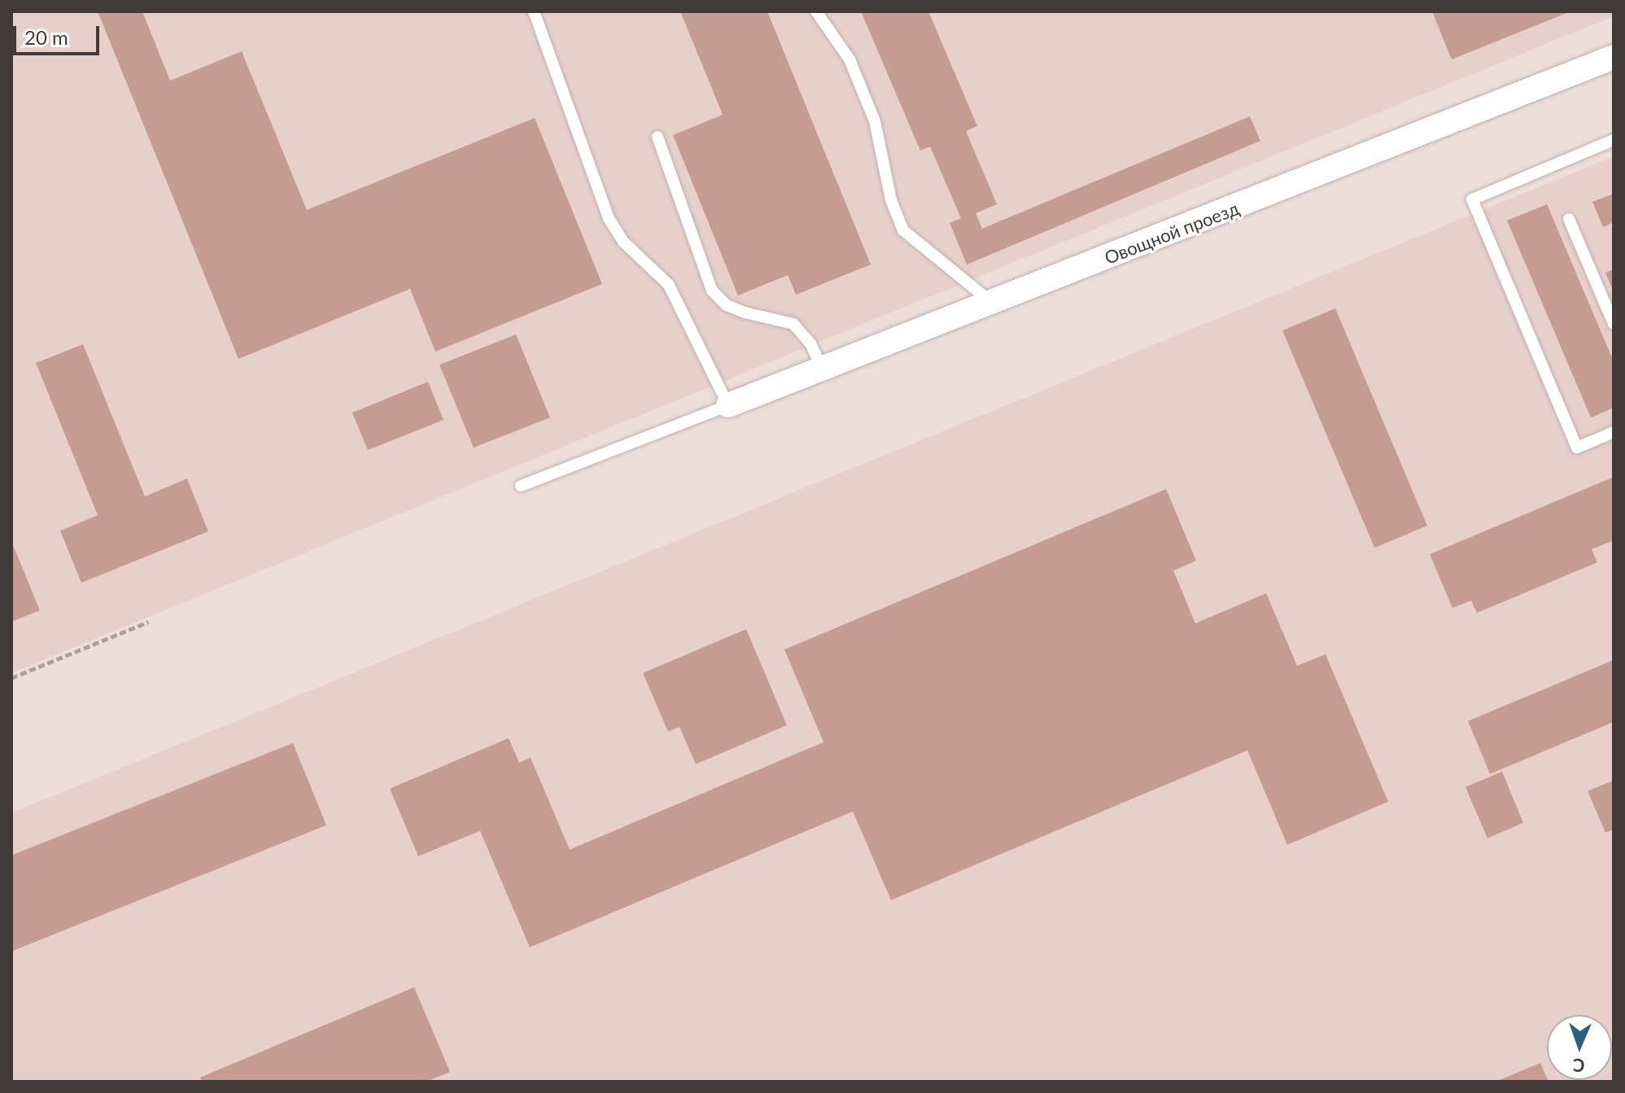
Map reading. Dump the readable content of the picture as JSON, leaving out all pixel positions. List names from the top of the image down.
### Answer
{
  "streets": {
    "street": ["Овощной проезд"]
  },
  "scale_bar": "20 m",
  "north": "bottom"
}
